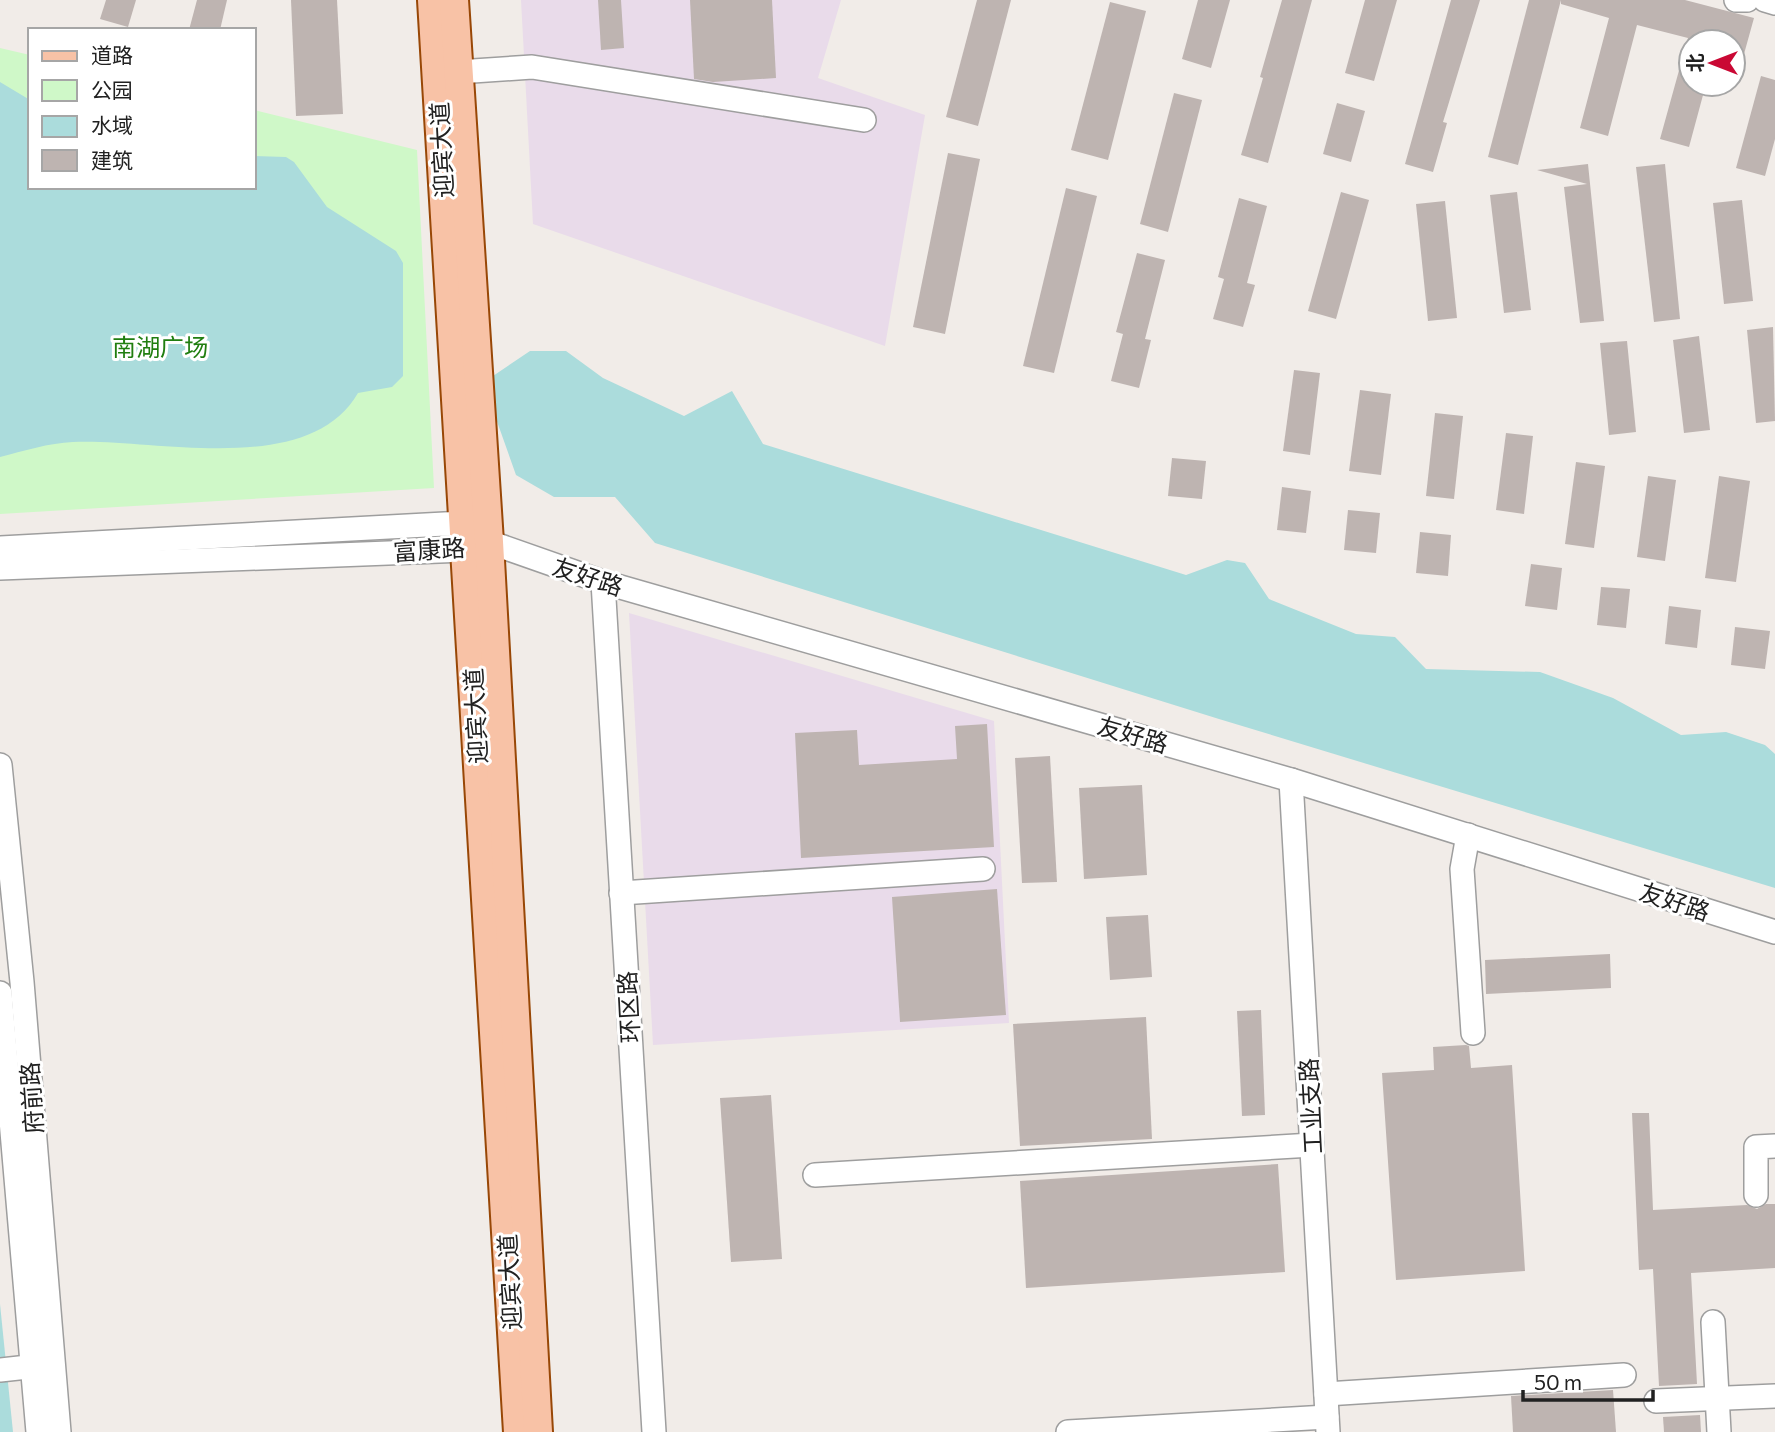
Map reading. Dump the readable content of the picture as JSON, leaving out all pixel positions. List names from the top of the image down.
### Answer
{
  "streets": {
    "main road": ["迎宾大道"],
    "street": [
      "富康路",
      "友好路",
      "环区路",
      "府前路",
      "工业支路"
    ]
  },
  "crossings": [
    ["迎宾大道", "富康路"],
    ["迎宾大道", "友好路"],
    ["富康路", "友好路"],
    ["友好路", "环区路"],
    ["友好路", "工业支路"]
  ],
  "parks": ["南湖广场"],
  "legend": [
    "道路",
    "公园",
    "水域",
    "建筑"
  ],
  "scale_bar": "50 m",
  "north": "left"
}
